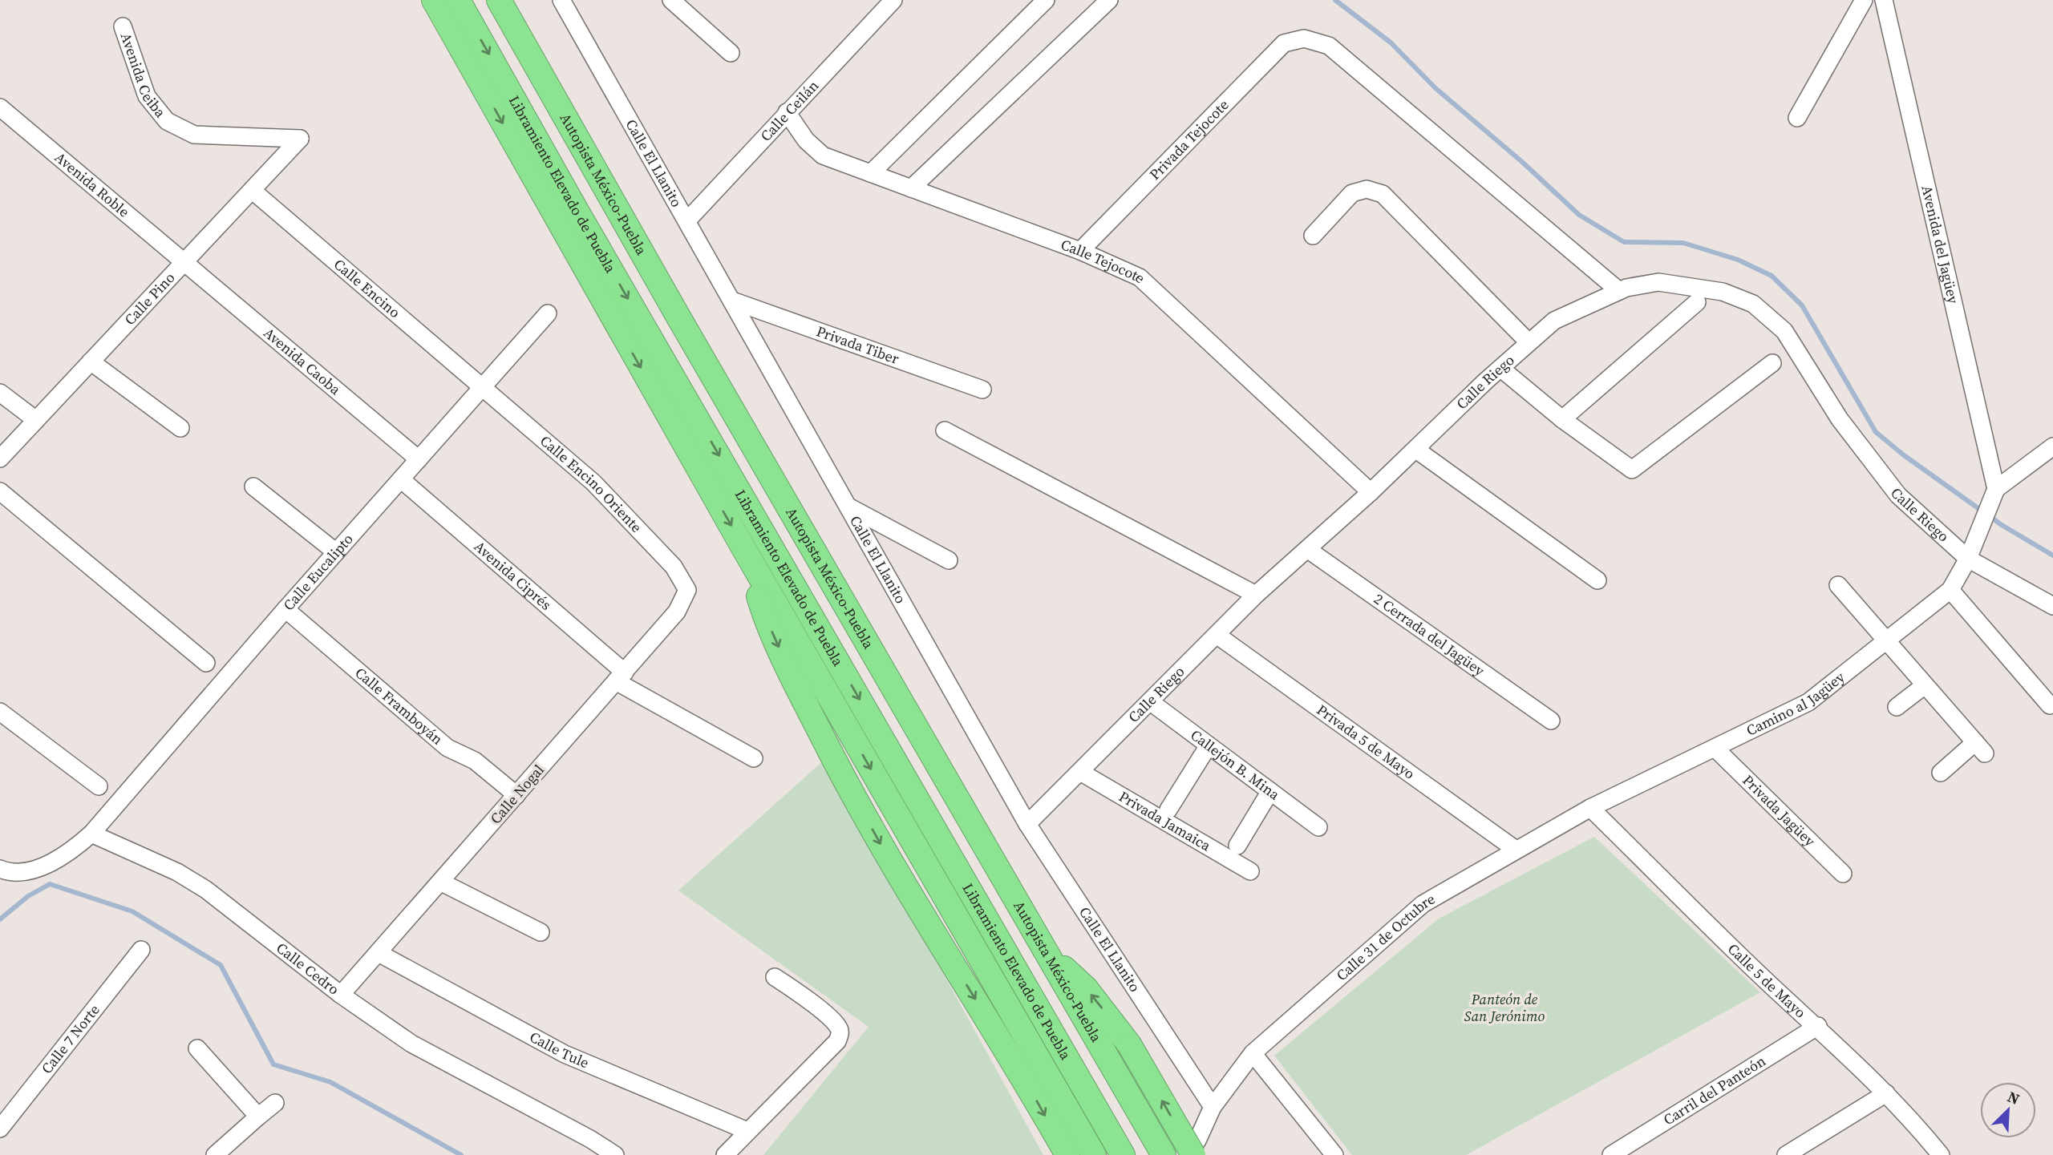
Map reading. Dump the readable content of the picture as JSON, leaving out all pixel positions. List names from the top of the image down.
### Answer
{
  "streets": {
    "highway": ["Libramiento Elevado de Puebla", "Autopista México-Puebla"],
    "street": [
      "Avenida Ceiba",
      "Calle Ceilán",
      "Privada Tejocote",
      "Calle El Llanito",
      "Avenida Roble",
      "Avenida del Jagüey",
      "Calle Tejocote",
      "Calle Encino",
      "Calle Pino",
      "Privada Tiber",
      "Avenida Caoba",
      "Calle Riego",
      "Calle Encino Oriente",
      "Calle Eucalipto",
      "Avenida Ciprés",
      "2 Cerrada del Jagüey",
      "Camino al Jagüey",
      "Calle Framboyán",
      "Privada 5 de Mayo",
      "Callejón B. Mina",
      "Calle Nogal",
      "Privada Jagüey",
      "Privada Jamaica",
      "Calle 31 de Octubre",
      "Calle Cedro",
      "Calle 5 de Mayo",
      "Calle 7 Norte",
      "Calle Tule",
      "Carril del Panteón"
    ]
  },
  "crossings": [
    ["Avenida Ceiba", "Calle Pino"],
    ["Calle Ceilán", "Calle El Llanito"],
    ["Calle Ceilán", "Calle Tejocote"],
    ["Privada Tejocote", "Calle Tejocote"],
    ["Privada Tejocote", "Calle Riego"],
    ["Calle El Llanito", "Privada Tiber"],
    ["Calle El Llanito", "Calle Riego"],
    ["Calle El Llanito", "Calle 31 de Octubre"],
    ["Avenida Roble", "Calle Pino"],
    ["Avenida Roble", "Avenida Caoba"],
    ["Calle Tejocote", "Calle Riego"],
    ["Calle Encino", "Calle Pino"],
    ["Calle Encino", "Calle Encino Oriente"],
    ["Calle Encino", "Calle Eucalipto"],
    ["Calle Pino", "Avenida Caoba"],
    ["Avenida Caoba", "Calle Eucalipto"],
    ["Calle Riego", "2 Cerrada del Jagüey"],
    ["Calle Riego", "Camino al Jagüey"],
    ["Calle Riego", "Privada 5 de Mayo"],
    ["Calle Riego", "Callejón B. Mina"],
    ["Calle Riego", "Privada Jamaica"],
    ["Calle Encino Oriente", "Calle Eucalipto"],
    ["Calle Encino Oriente", "Calle Nogal"],
    ["Calle Eucalipto", "Avenida Ciprés"],
    ["Calle Eucalipto", "Calle Framboyán"],
    ["Calle Eucalipto", "Calle Cedro"],
    ["Avenida Ciprés", "Calle Nogal"],
    ["Camino al Jagüey", "Privada Jagüey"],
    ["Camino al Jagüey", "Calle 31 de Octubre"],
    ["Camino al Jagüey", "Calle 5 de Mayo"],
    ["Calle Framboyán", "Calle Nogal"],
    ["Privada 5 de Mayo", "Calle 31 de Octubre"],
    ["Calle Nogal", "Calle Cedro"],
    ["Calle Nogal", "Calle Tule"],
    ["Calle 31 de Octubre", "Calle 5 de Mayo"],
    ["Calle 5 de Mayo", "Carril del Panteón"]
  ],
  "parks": ["Panteón de San Jerónimo"],
  "north": "top right"
}
